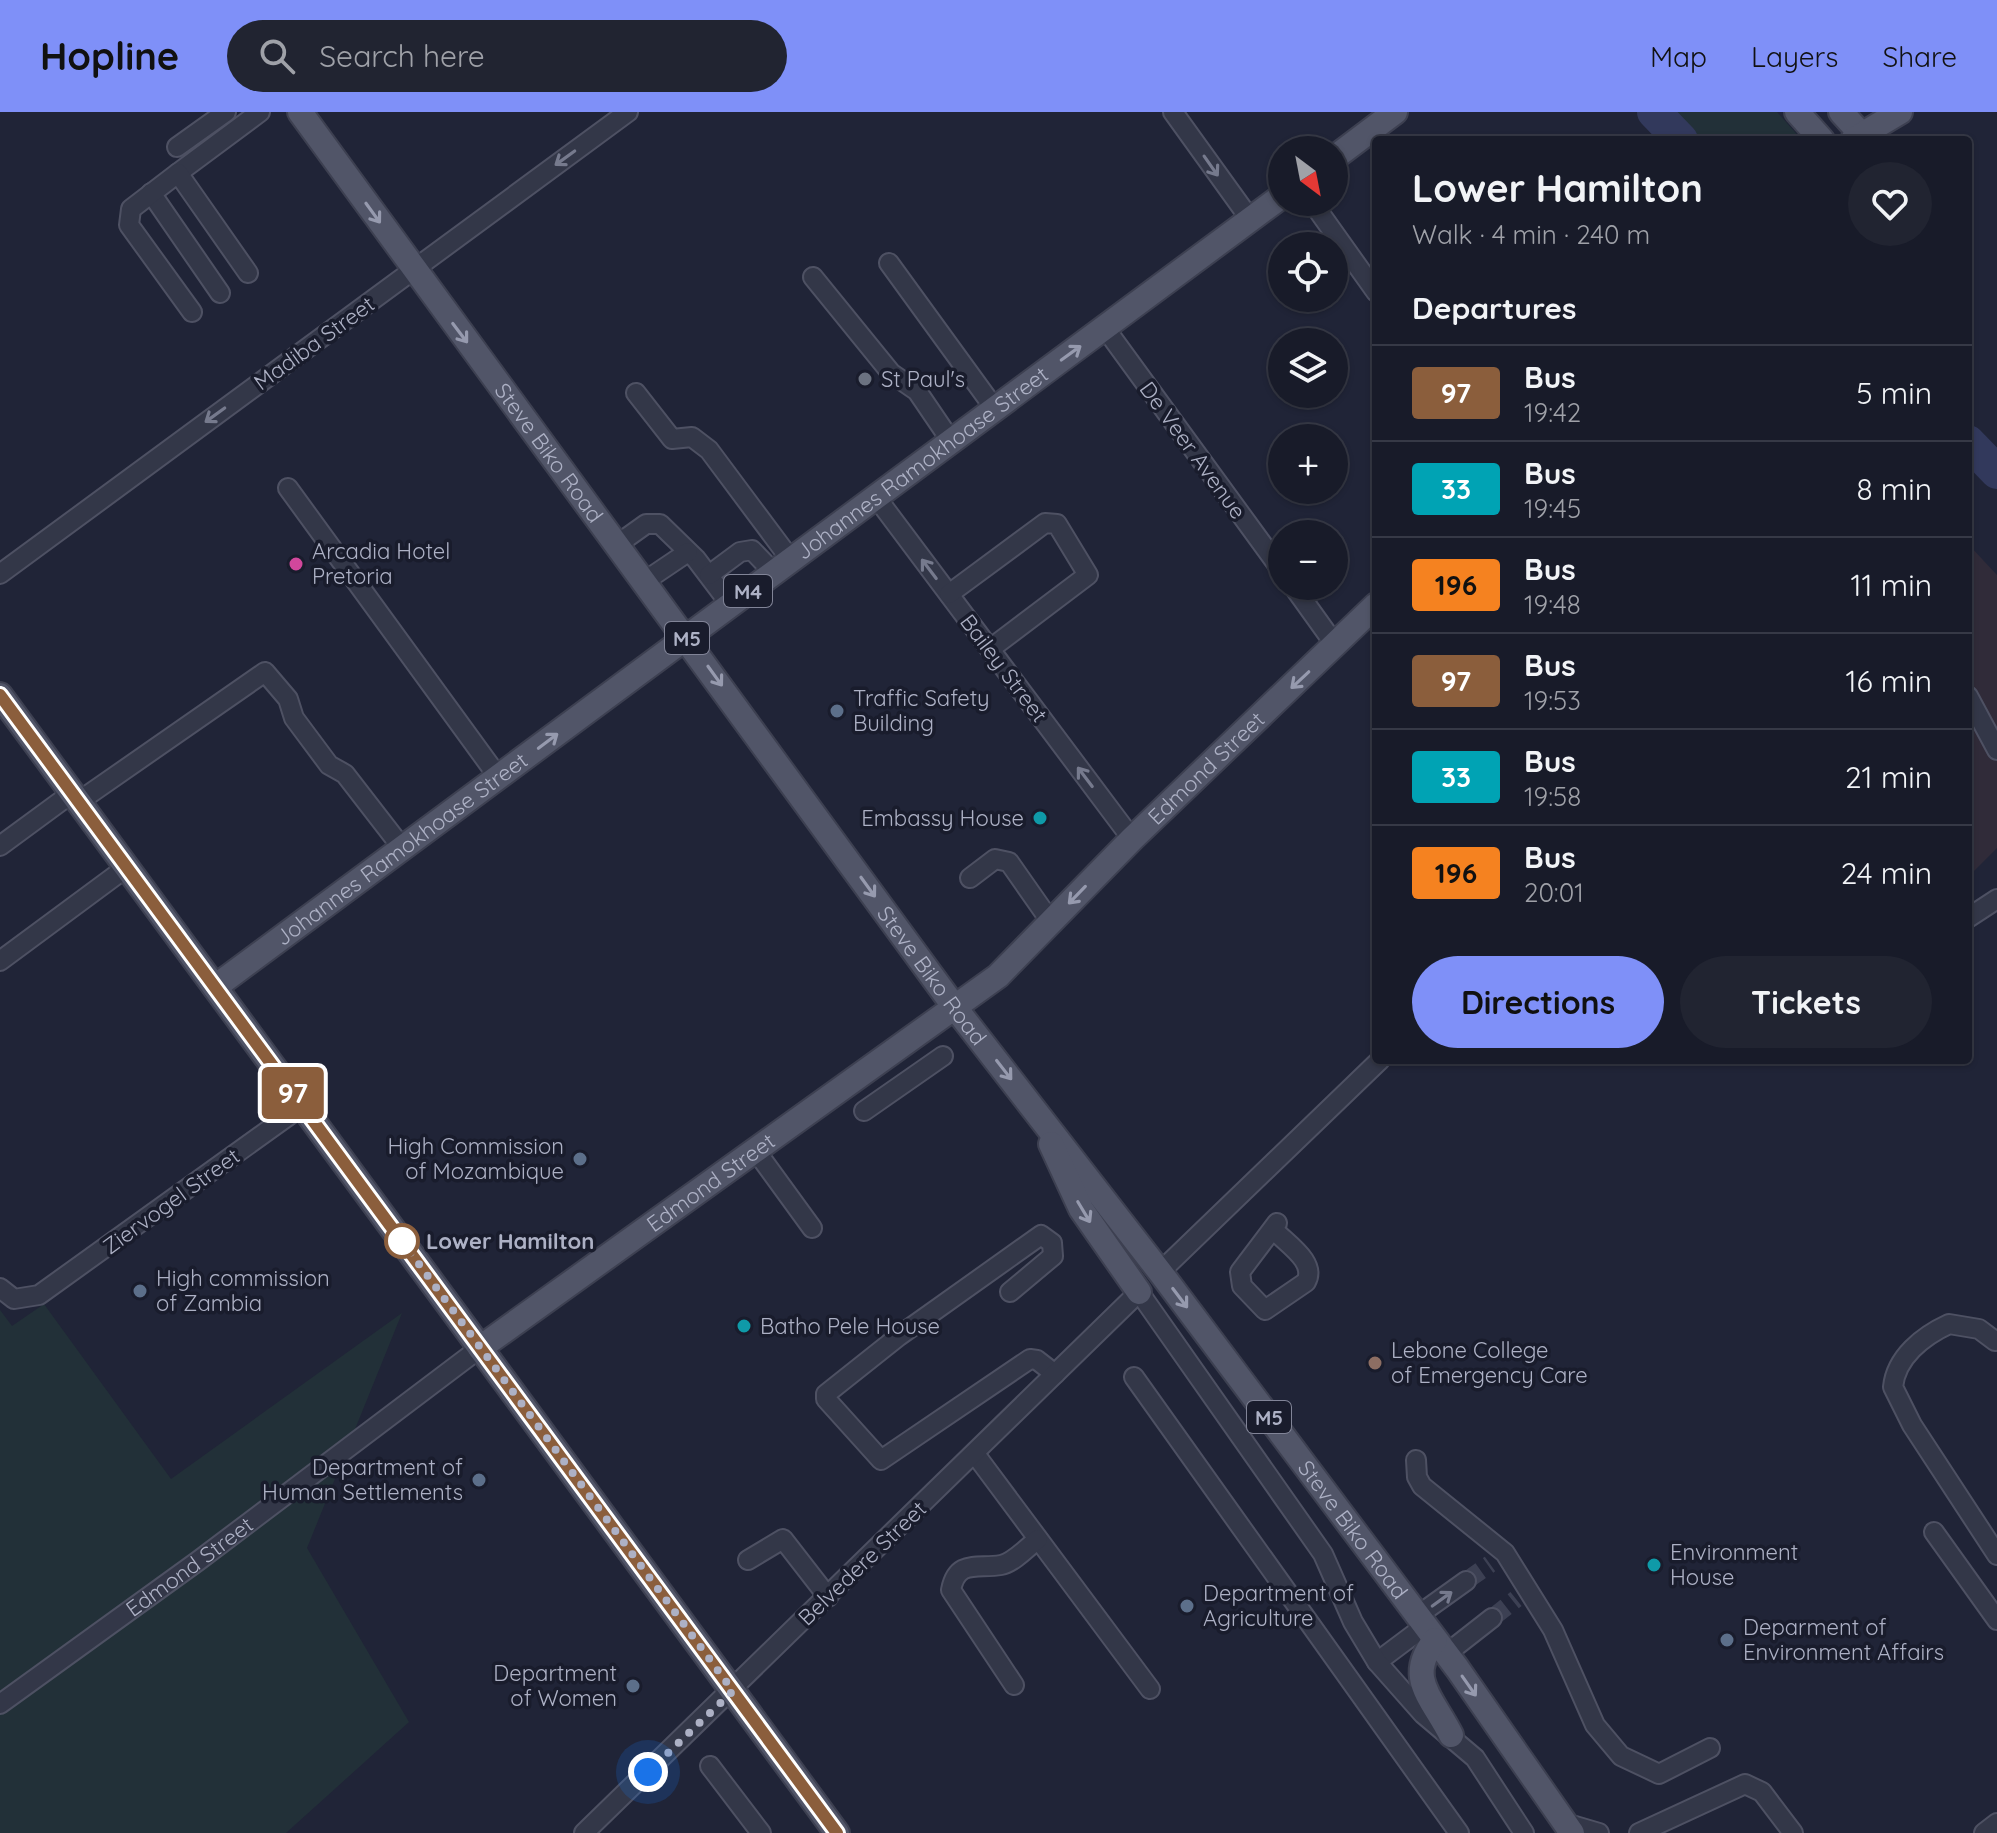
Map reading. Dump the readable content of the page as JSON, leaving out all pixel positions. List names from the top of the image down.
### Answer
{
  "streets": {
    "main road": [
      "Steve Biko Road",
      "Johannes Ramokhoase Street",
      "M4",
      "M5",
      "Edmond Street"
    ],
    "street": [
      "Madiba Street",
      "De Veer Avenue",
      "Bailey Street",
      "Ziervogel Street",
      "Belvedere Street"
    ]
  },
  "crossings": [
    ["Madiba Street", "Steve Biko Road"],
    ["De Veer Avenue", "Johannes Ramokhoase Street"],
    ["Steve Biko Road", "Johannes Ramokhoase Street"],
    ["Steve Biko Road", "Edmond Street"],
    ["Johannes Ramokhoase Street", "Bailey Street"],
    ["Bailey Street", "Edmond Street"]
  ],
  "one_way": ["Madiba Street", "Steve Biko Road", "Bailey Street"],
  "places": [
    "St Paul's",
    "Arcadia Hotel Pretoria",
    "Traffic Safety Building",
    "Embassy House",
    "High Commission of Mozambique",
    "Lower Hamilton",
    "High commission of Zambia",
    "Batho Pele House",
    "Lebone College of Emergency Care",
    "Department of Human Settlements",
    "Environment House",
    "Department of Agriculture",
    "Deparment of Environment Affairs",
    "Department of Women"
  ],
  "lines": ["bus line 97"],
  "north": "bottom right",
  "page": {
    "header": "Hopline",
    "search": "Search here",
    "nav": ["Map", "Layers", "Share"],
    "on_map": "97",
    "map_buttons": ["+", "−"],
    "heading": [
      ["Lower Hamilton", "Walk · 4 min · 240 m"],
      "Departures"
    ],
    "list": [
      {
        "mark": "97",
        "name": "Bus",
        "note": "19:42",
        "value": "5 min"
      },
      {
        "mark": "33",
        "name": "Bus",
        "note": "19:45",
        "value": "8 min"
      },
      {
        "mark": "196",
        "name": "Bus",
        "note": "19:48",
        "value": "11 min"
      },
      {
        "mark": "97",
        "name": "Bus",
        "note": "19:53",
        "value": "16 min"
      },
      {
        "mark": "33",
        "name": "Bus",
        "note": "19:58",
        "value": "21 min"
      },
      {
        "mark": "196",
        "name": "Bus",
        "note": "20:01",
        "value": "24 min"
      }
    ],
    "buttons": ["Directions", "Tickets"]
  }
}
